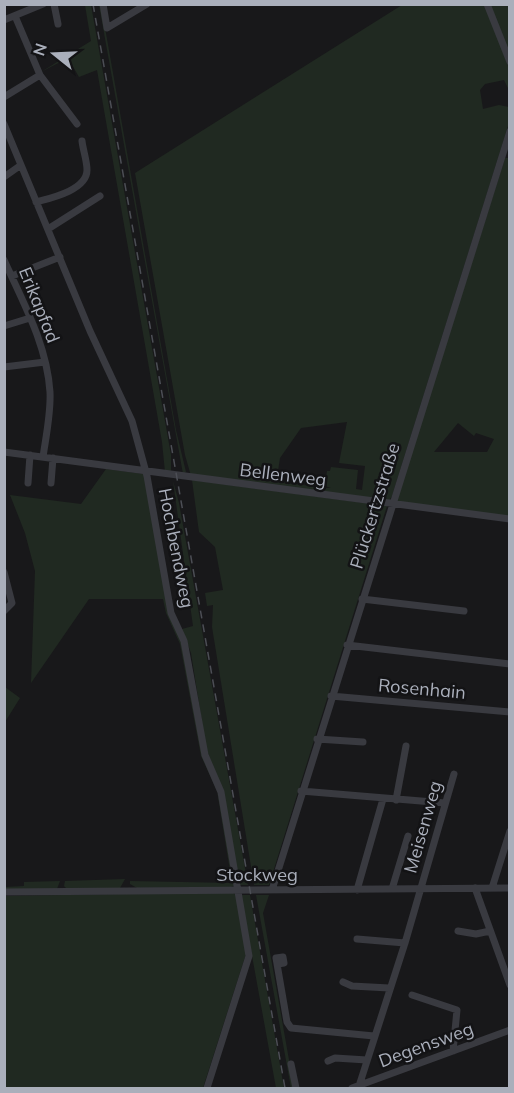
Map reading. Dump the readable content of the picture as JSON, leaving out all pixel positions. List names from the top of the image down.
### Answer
{
  "streets": {
    "street": [
      "Erikapfad",
      "Bellenweg",
      "Plückertzstraße",
      "Hochbendweg",
      "Rosenhain",
      "Meisenweg",
      "Stockweg",
      "Degensweg"
    ]
  },
  "crossings": [
    ["Erikapfad", "Bellenweg"],
    ["Bellenweg", "Plückertzstraße"],
    ["Bellenweg", "Hochbendweg"],
    ["Plückertzstraße", "Rosenhain"],
    ["Plückertzstraße", "Stockweg"],
    ["Hochbendweg", "Stockweg"],
    ["Meisenweg", "Stockweg"],
    ["Meisenweg", "Degensweg"]
  ],
  "north": "left"
}
